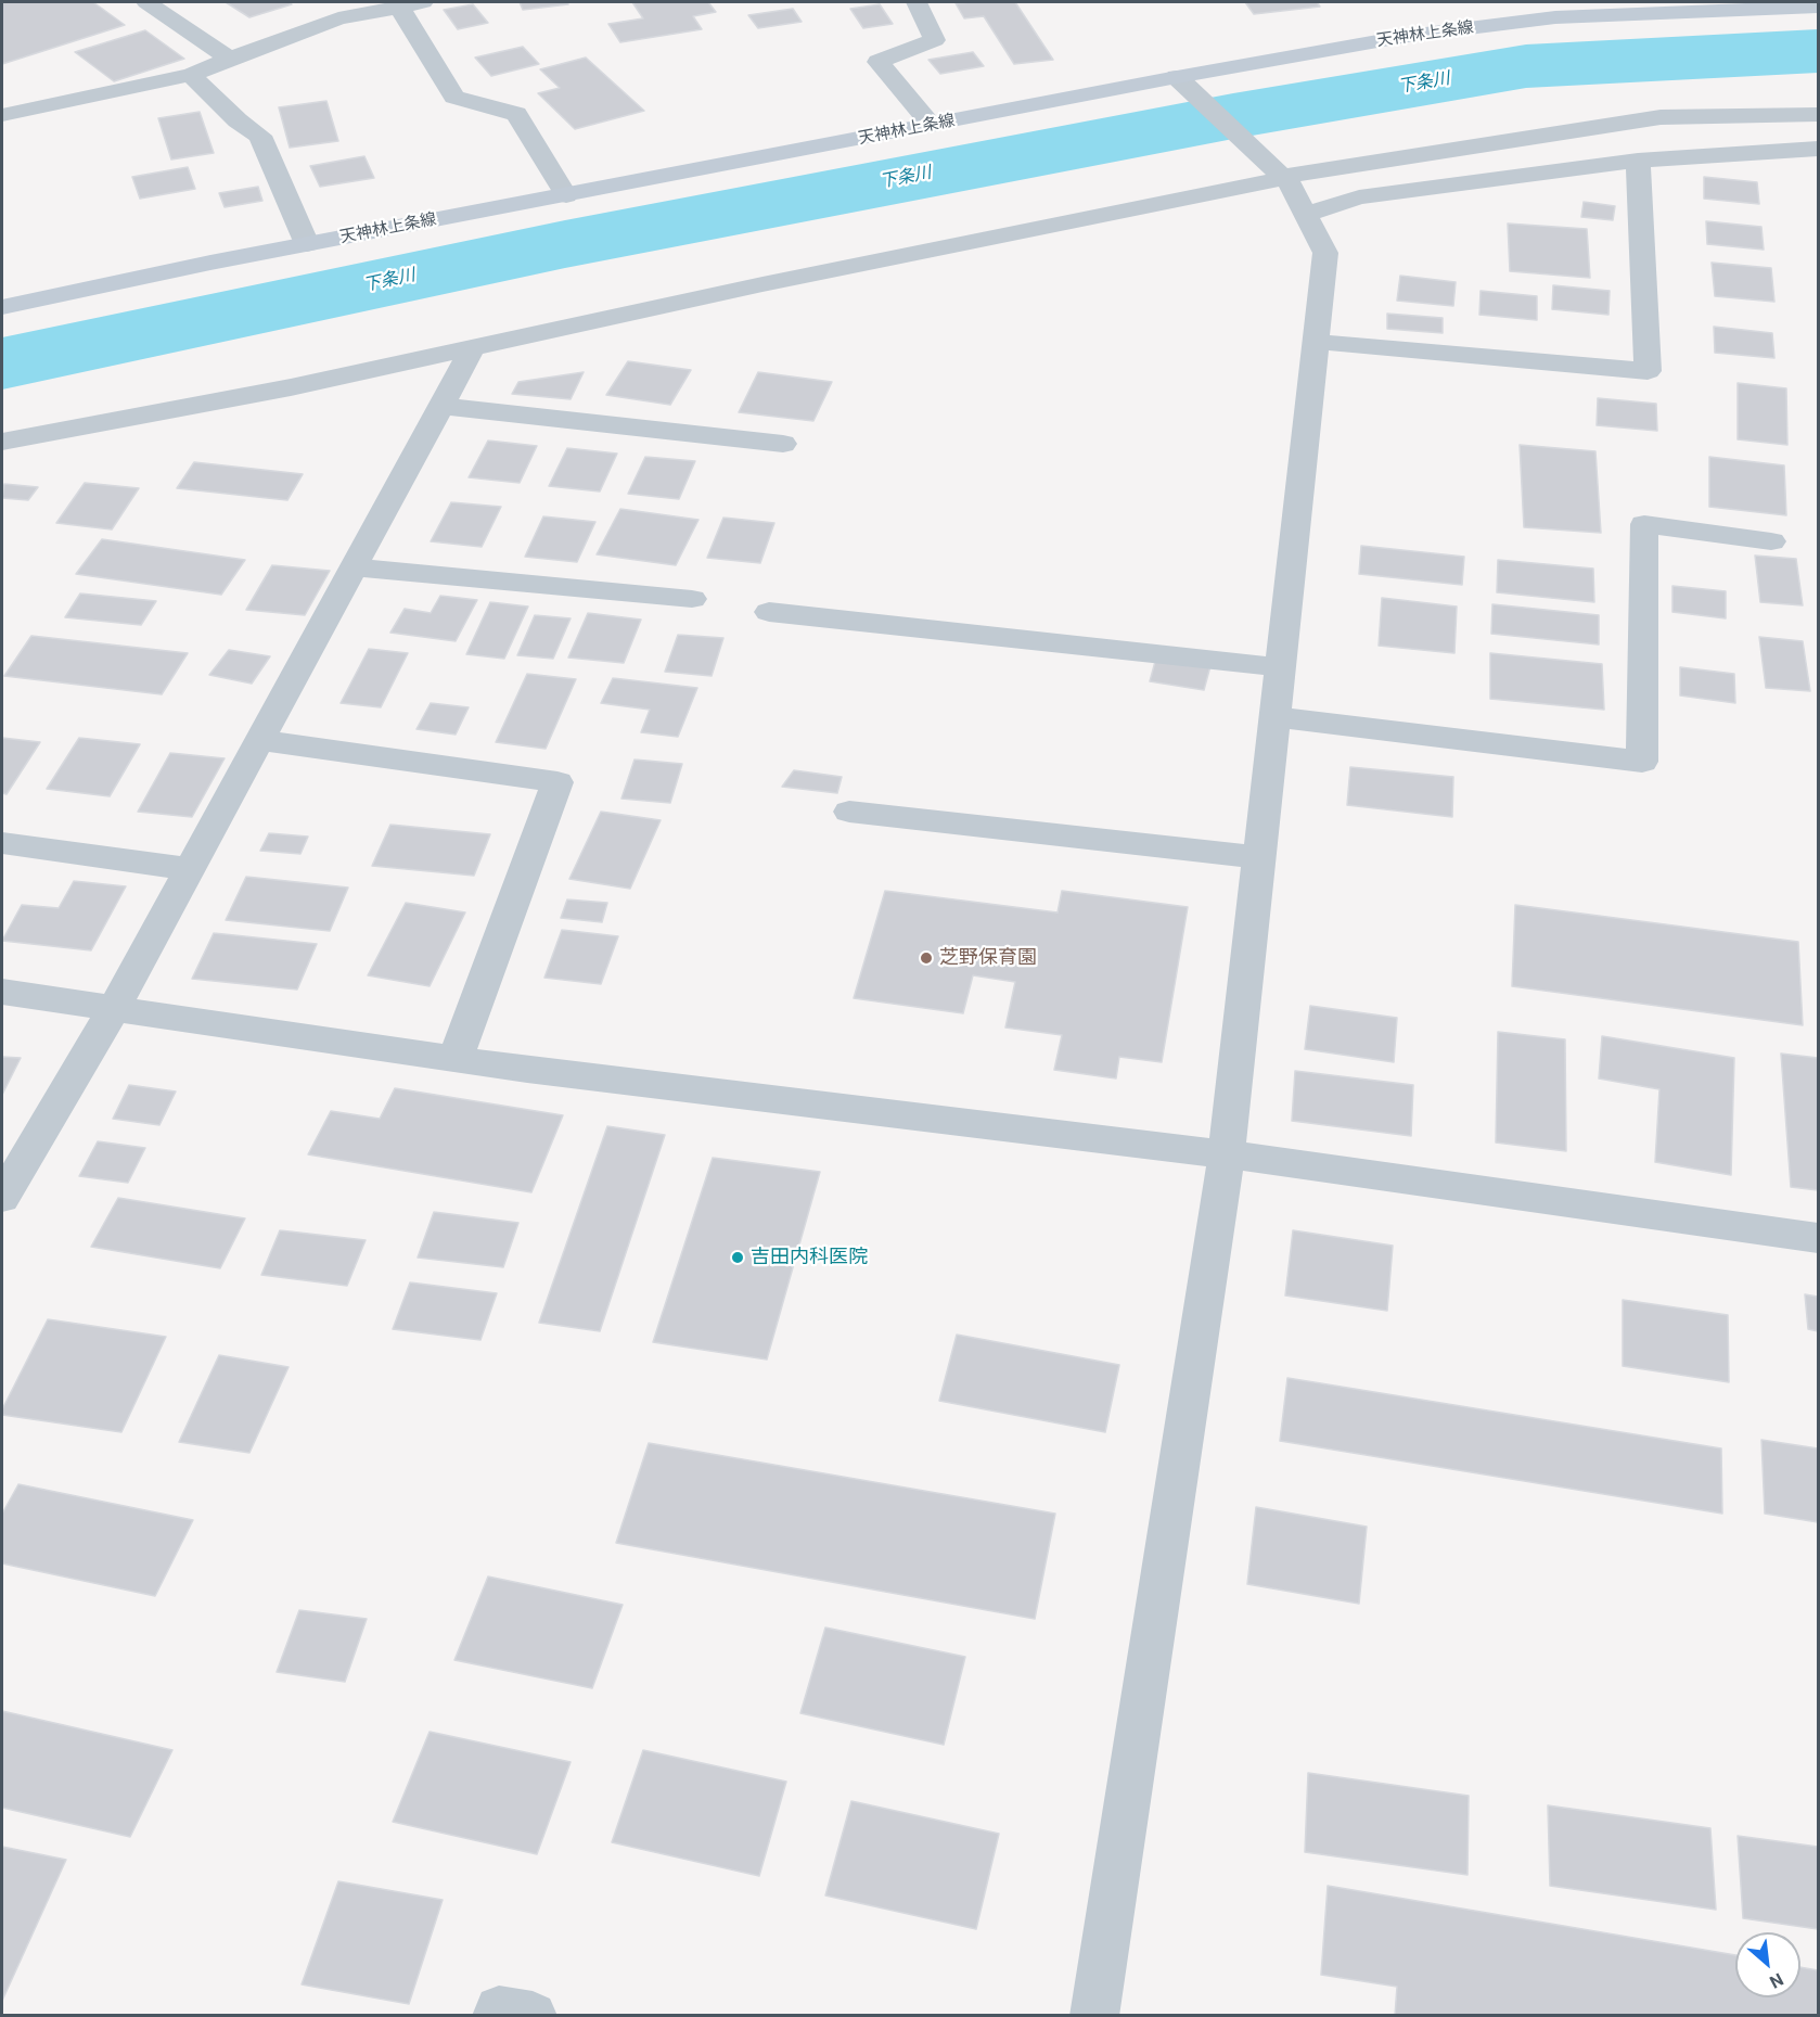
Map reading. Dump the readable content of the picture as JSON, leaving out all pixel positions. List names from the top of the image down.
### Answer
{
  "streets": {
    "main road": ["天神林上条線"]
  },
  "water": ["下条川"],
  "places": ["芝野保育園", "吉田内科医院"],
  "north": "bottom right"
}
